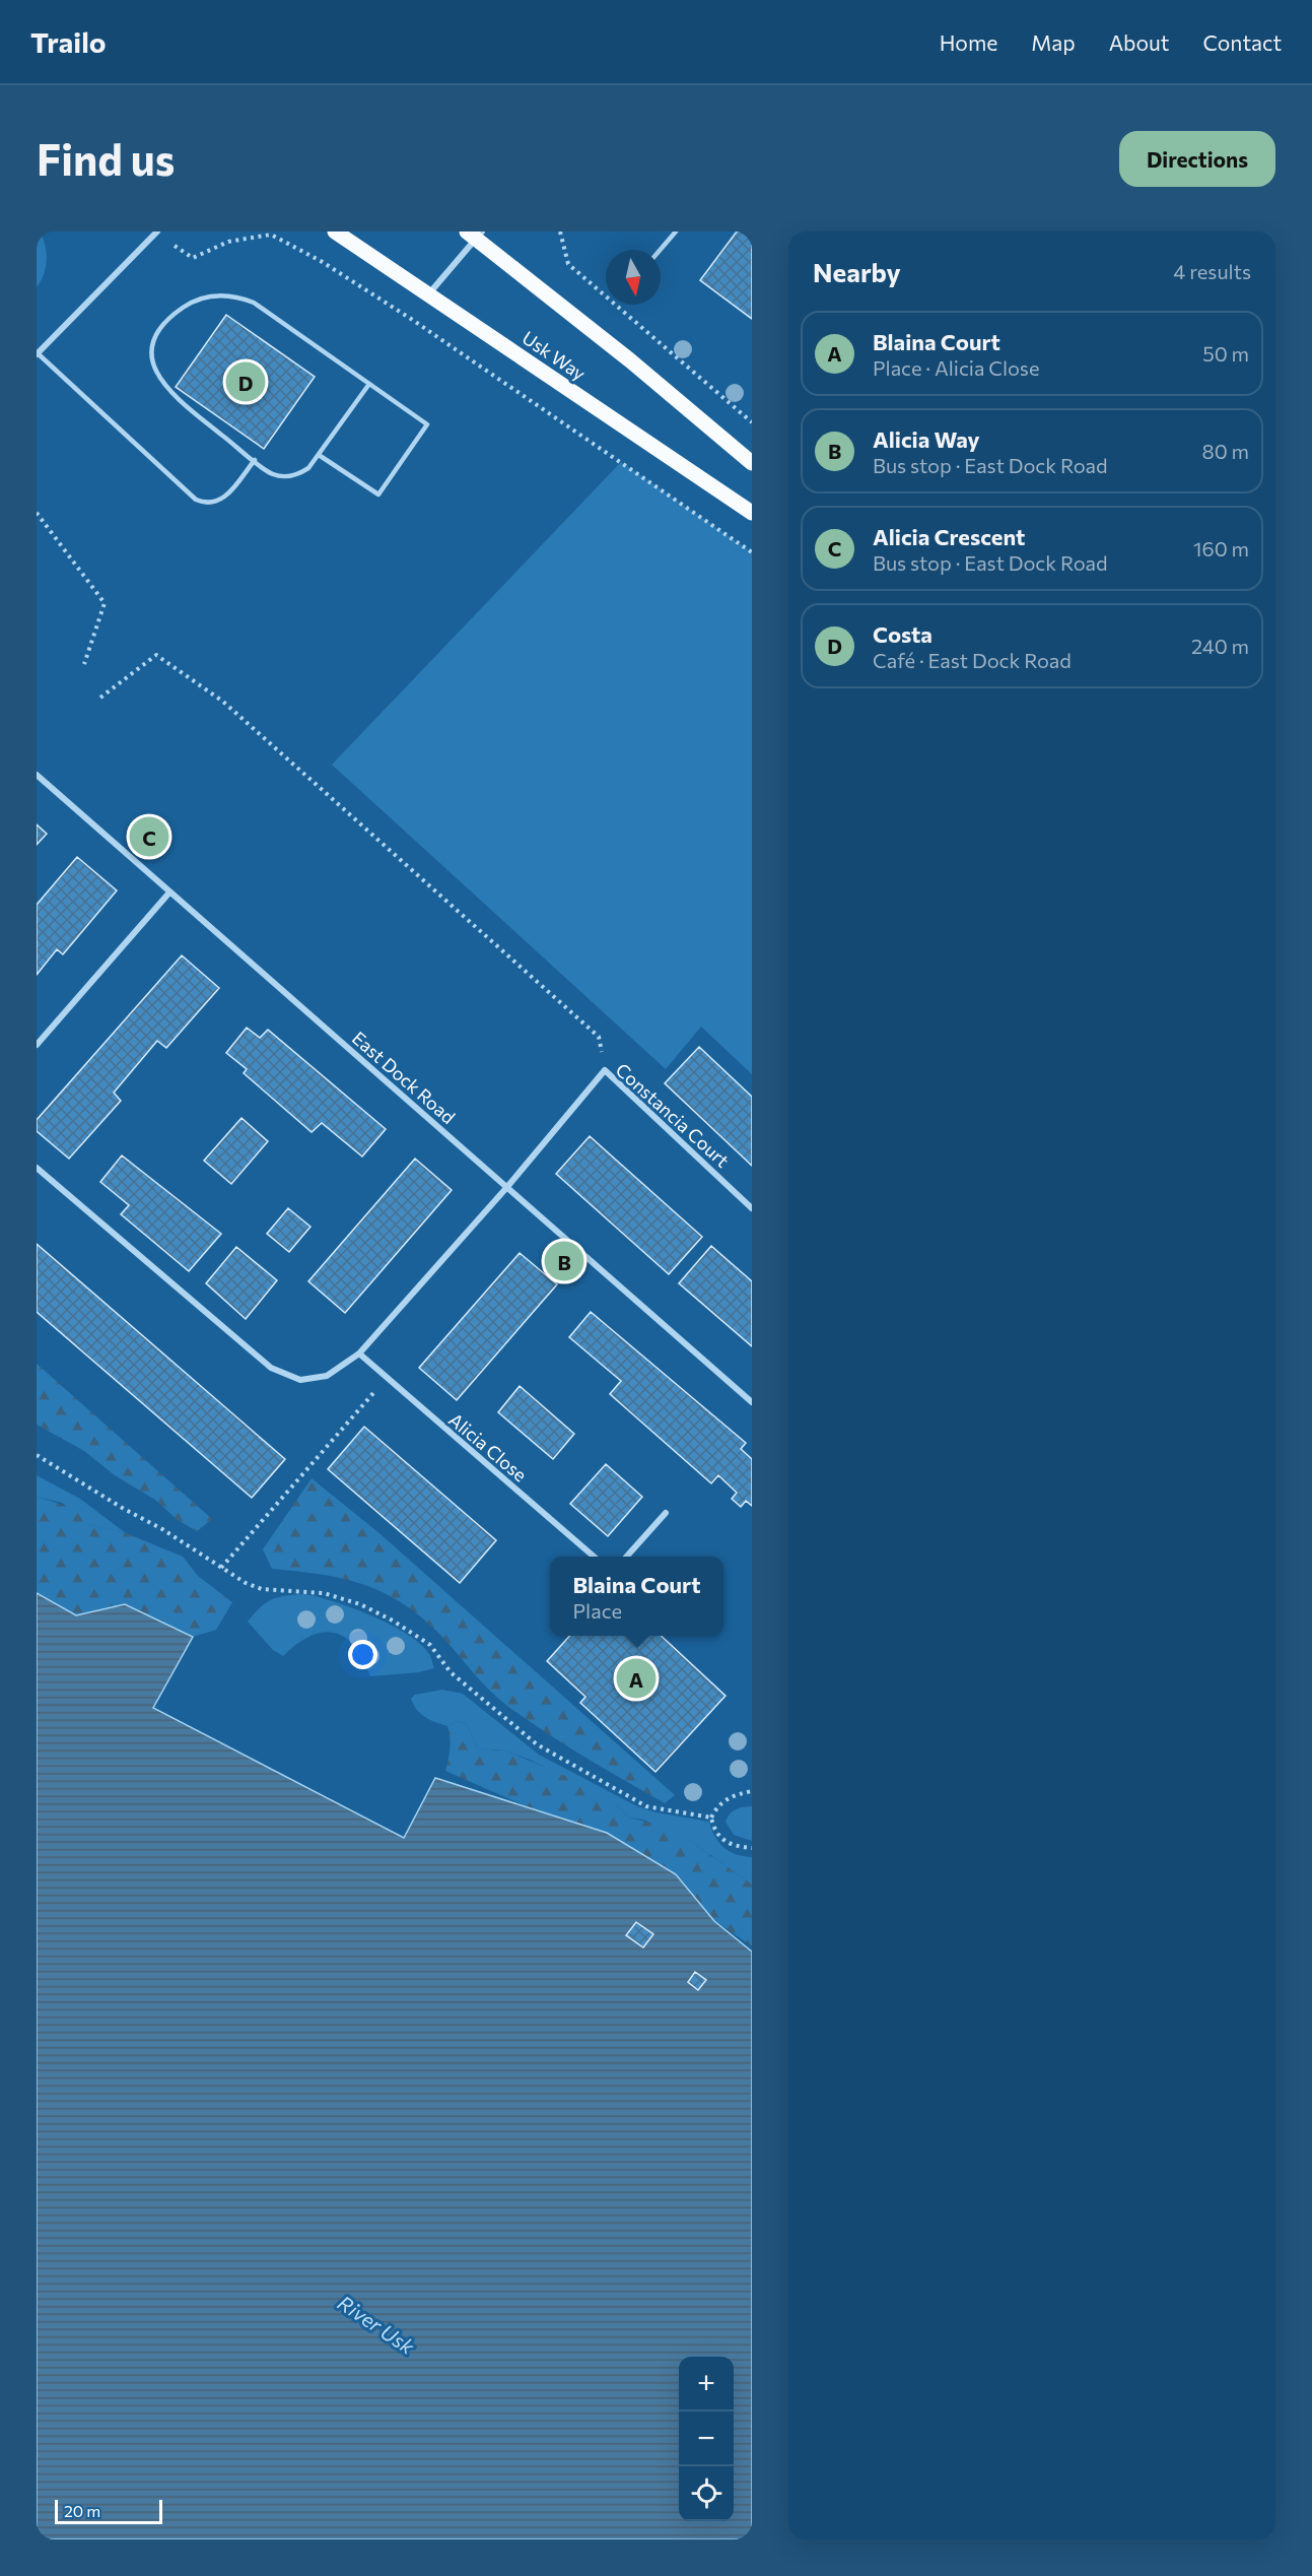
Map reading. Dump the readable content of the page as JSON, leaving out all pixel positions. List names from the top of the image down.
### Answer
{
  "streets": {
    "main road": ["Usk Way"],
    "street": ["East Dock Road", "Constancia Court", "Alicia Close"]
  },
  "crossings": [
    ["East Dock Road", "Constancia Court"],
    ["Constancia Court", "Alicia Close"]
  ],
  "water": ["River Usk"],
  "scale_bar": "20 m",
  "north": "bottom",
  "page": {
    "header": "Trailo",
    "nav": [
      "Home",
      "Map",
      "About",
      "Contact"
    ],
    "buttons": "Directions",
    "title": "Find us",
    "heading": ["Nearby", "4 results"],
    "list": [
      {
        "mark": "A",
        "name": "Blaina Court",
        "note": "Place · Alicia Close",
        "value": "50 m"
      },
      {
        "mark": "B",
        "name": "Alicia Way",
        "note": "Bus stop · East Dock Road",
        "value": "80 m"
      },
      {
        "mark": "C",
        "name": "Alicia Crescent",
        "note": "Bus stop · East Dock Road",
        "value": "160 m"
      },
      {
        "mark": "D",
        "name": "Costa",
        "note": "Café · East Dock Road",
        "value": "240 m"
      }
    ],
    "pins": [
      "D",
      "C",
      "B",
      "A"
    ],
    "popup": ["Blaina Court", "Place"],
    "map_buttons": ["+", "−"],
    "scale": "20 m"
  }
}
